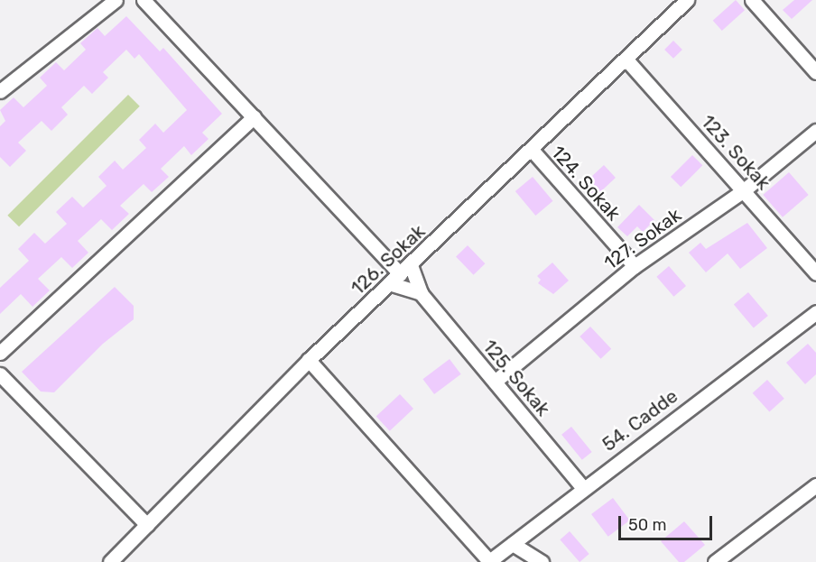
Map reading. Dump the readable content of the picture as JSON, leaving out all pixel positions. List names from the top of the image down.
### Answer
{
  "streets": {
    "street": [
      "123. Sokak",
      "124. Sokak",
      "127. Sokak",
      "126. Sokak",
      "125. Sokak",
      "54. Cadde"
    ]
  },
  "crossings": [
    ["123. Sokak", "127. Sokak"],
    ["123. Sokak", "126. Sokak"],
    ["124. Sokak", "127. Sokak"],
    ["124. Sokak", "126. Sokak"],
    ["127. Sokak", "125. Sokak"],
    ["126. Sokak", "125. Sokak"],
    ["125. Sokak", "54. Cadde"]
  ],
  "scale_bar": "50 m"
}
